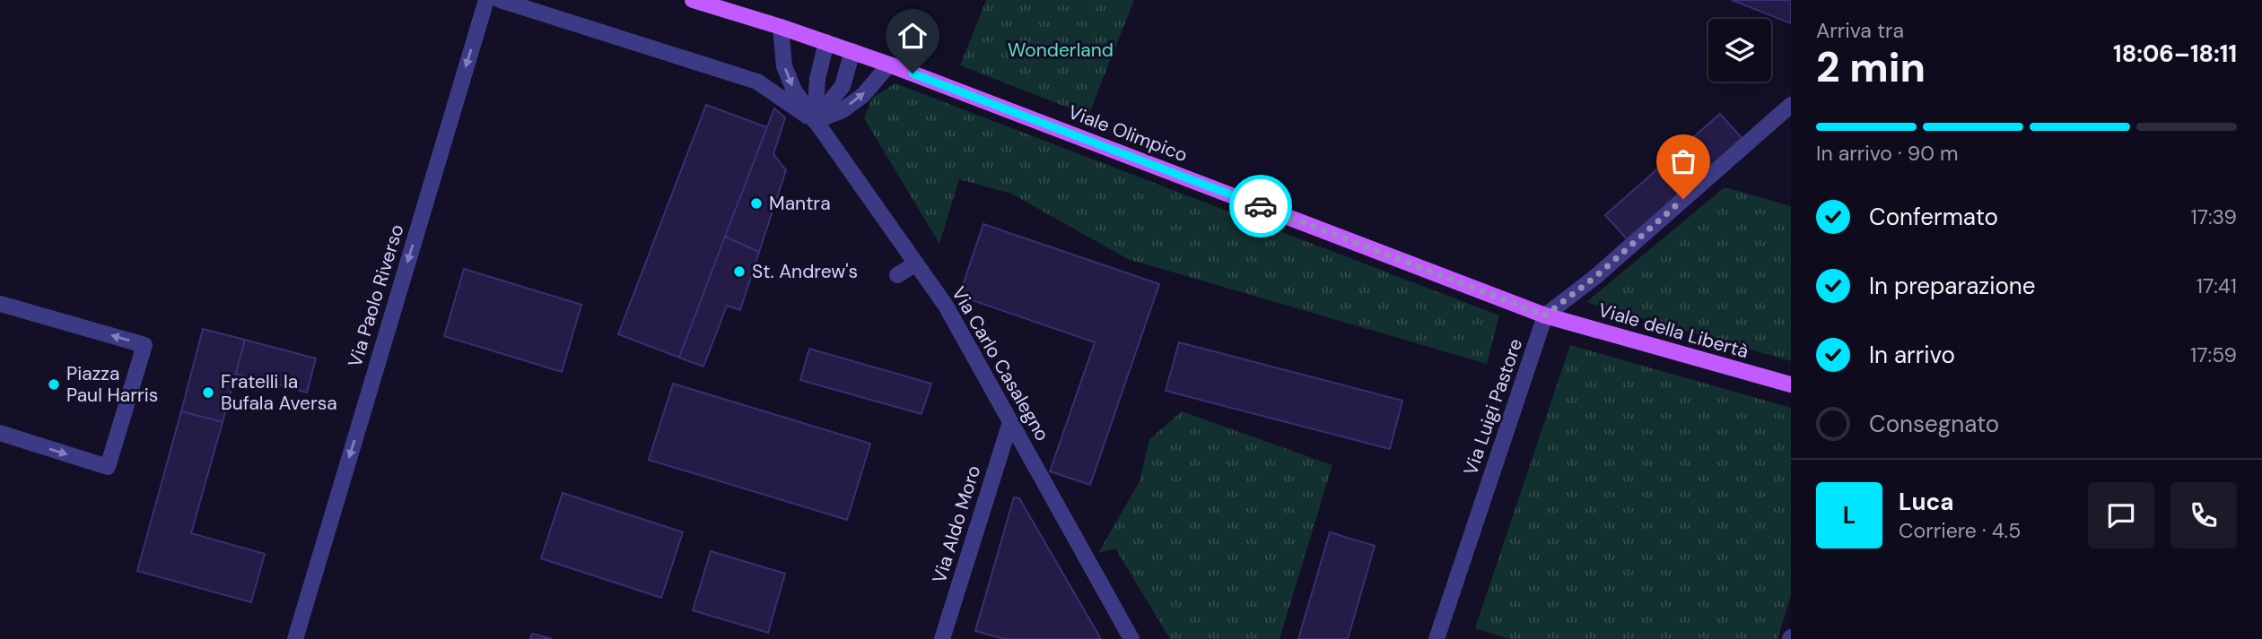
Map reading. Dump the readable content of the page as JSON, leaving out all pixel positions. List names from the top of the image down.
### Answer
{
  "streets": {
    "main road": ["Viale Olimpico", "Viale della Libertà"],
    "street": [
      "Via Paolo Riverso",
      "Via Carlo Casalegno",
      "Via Luigi Pastore",
      "Via Aldo Moro"
    ]
  },
  "crossings": [
    ["Viale Olimpico", "Viale della Libertà"],
    ["Viale Olimpico", "Via Carlo Casalegno"],
    ["Viale Olimpico", "Via Luigi Pastore"],
    ["Viale della Libertà", "Via Luigi Pastore"],
    ["Via Carlo Casalegno", "Via Aldo Moro"]
  ],
  "one_way": ["Via Paolo Riverso"],
  "parks": ["Wonderland"],
  "places": [
    "Mantra",
    "St. Andrew's",
    "Piazza Paul Harris",
    "Fratelli la Bufala Aversa"
  ],
  "page": {
    "heading": ["2 min", "Arriva tra", "18:06–18:11"],
    "panel": ["Luca", "Corriere · 4.5"],
    "bar": "In arrivo · 90 m",
    "list": [
      ["Confermato", "17:39"],
      ["In preparazione", "17:41"],
      ["In arrivo", "17:59"],
      "Consegnato"
    ],
    "round": "L"
  }
}
